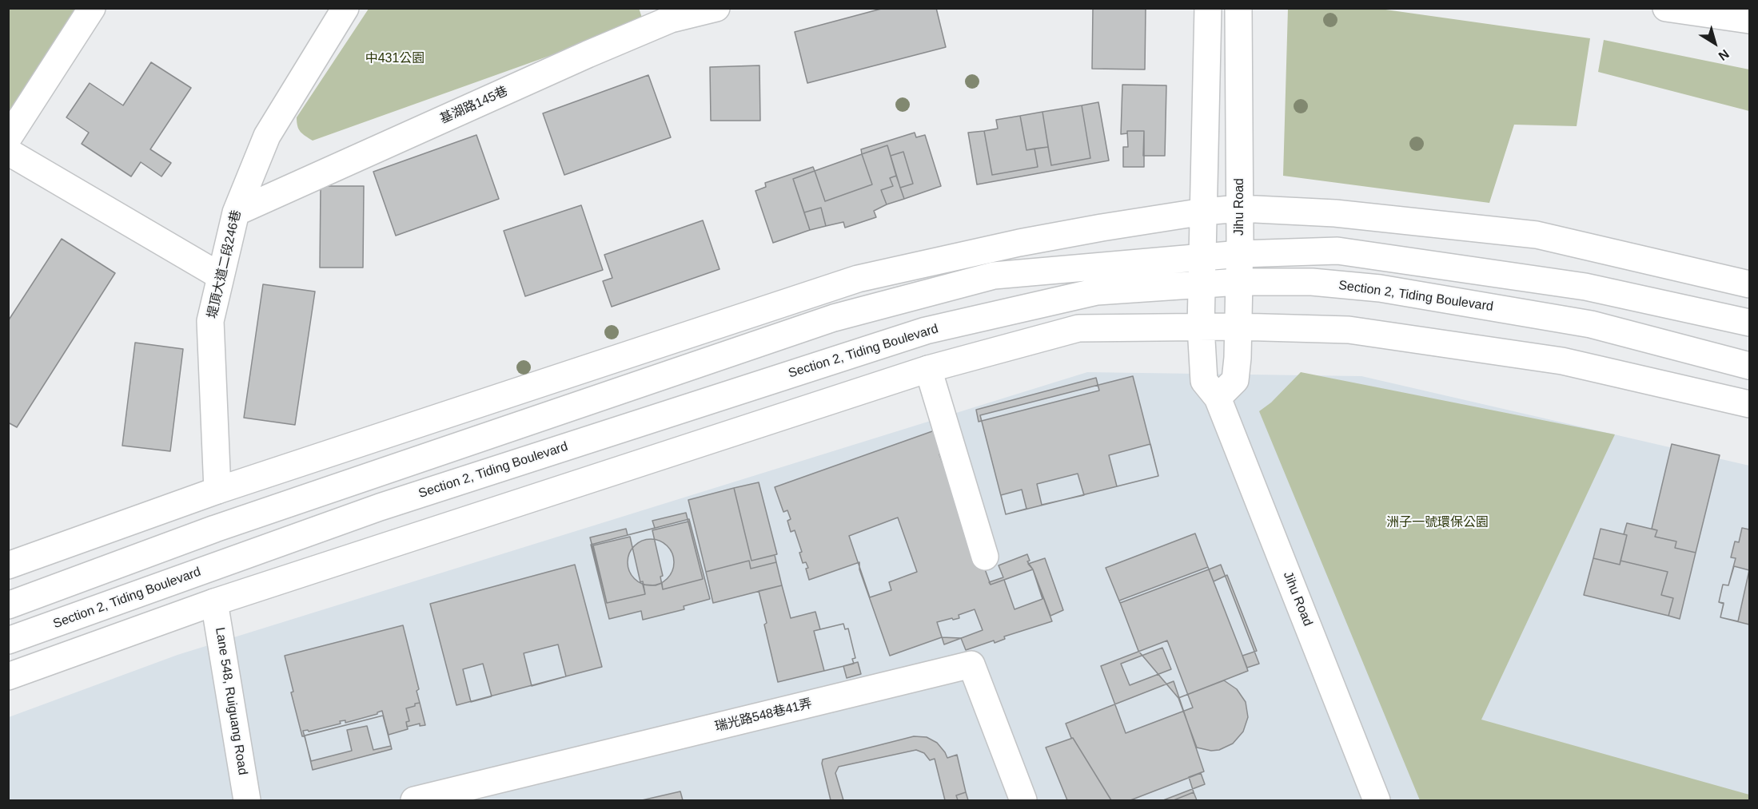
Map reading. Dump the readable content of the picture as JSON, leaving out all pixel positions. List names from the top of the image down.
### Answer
{
  "streets": {
    "main road": [
      "基湖路145巷",
      "Jihu Road",
      "堤頂大道二段246巷",
      "Section 2, Tiding Boulevard",
      "Lane 548, Ruiguang Road",
      "瑞光路548巷41弄"
    ]
  },
  "crossings": [
    ["基湖路145巷", "堤頂大道二段246巷"],
    ["Jihu Road", "Section 2, Tiding Boulevard"]
  ],
  "parks": ["中431公園", "洲子一號環保公園"],
  "north": "bottom right"
}
